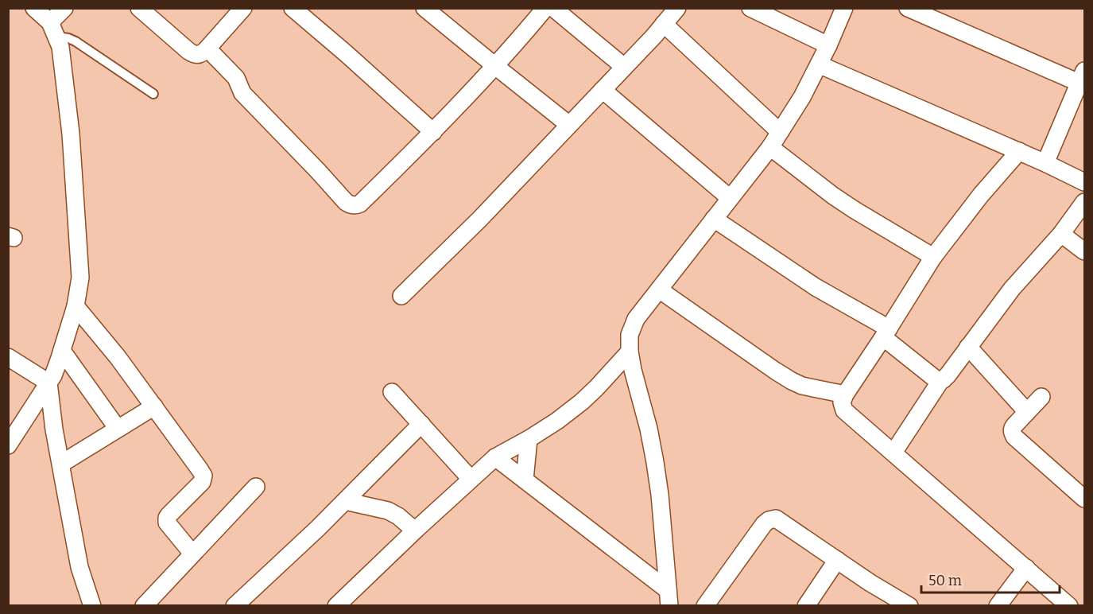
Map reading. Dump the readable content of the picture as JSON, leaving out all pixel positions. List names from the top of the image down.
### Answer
{
  "scale_bar": "50 m"
}
